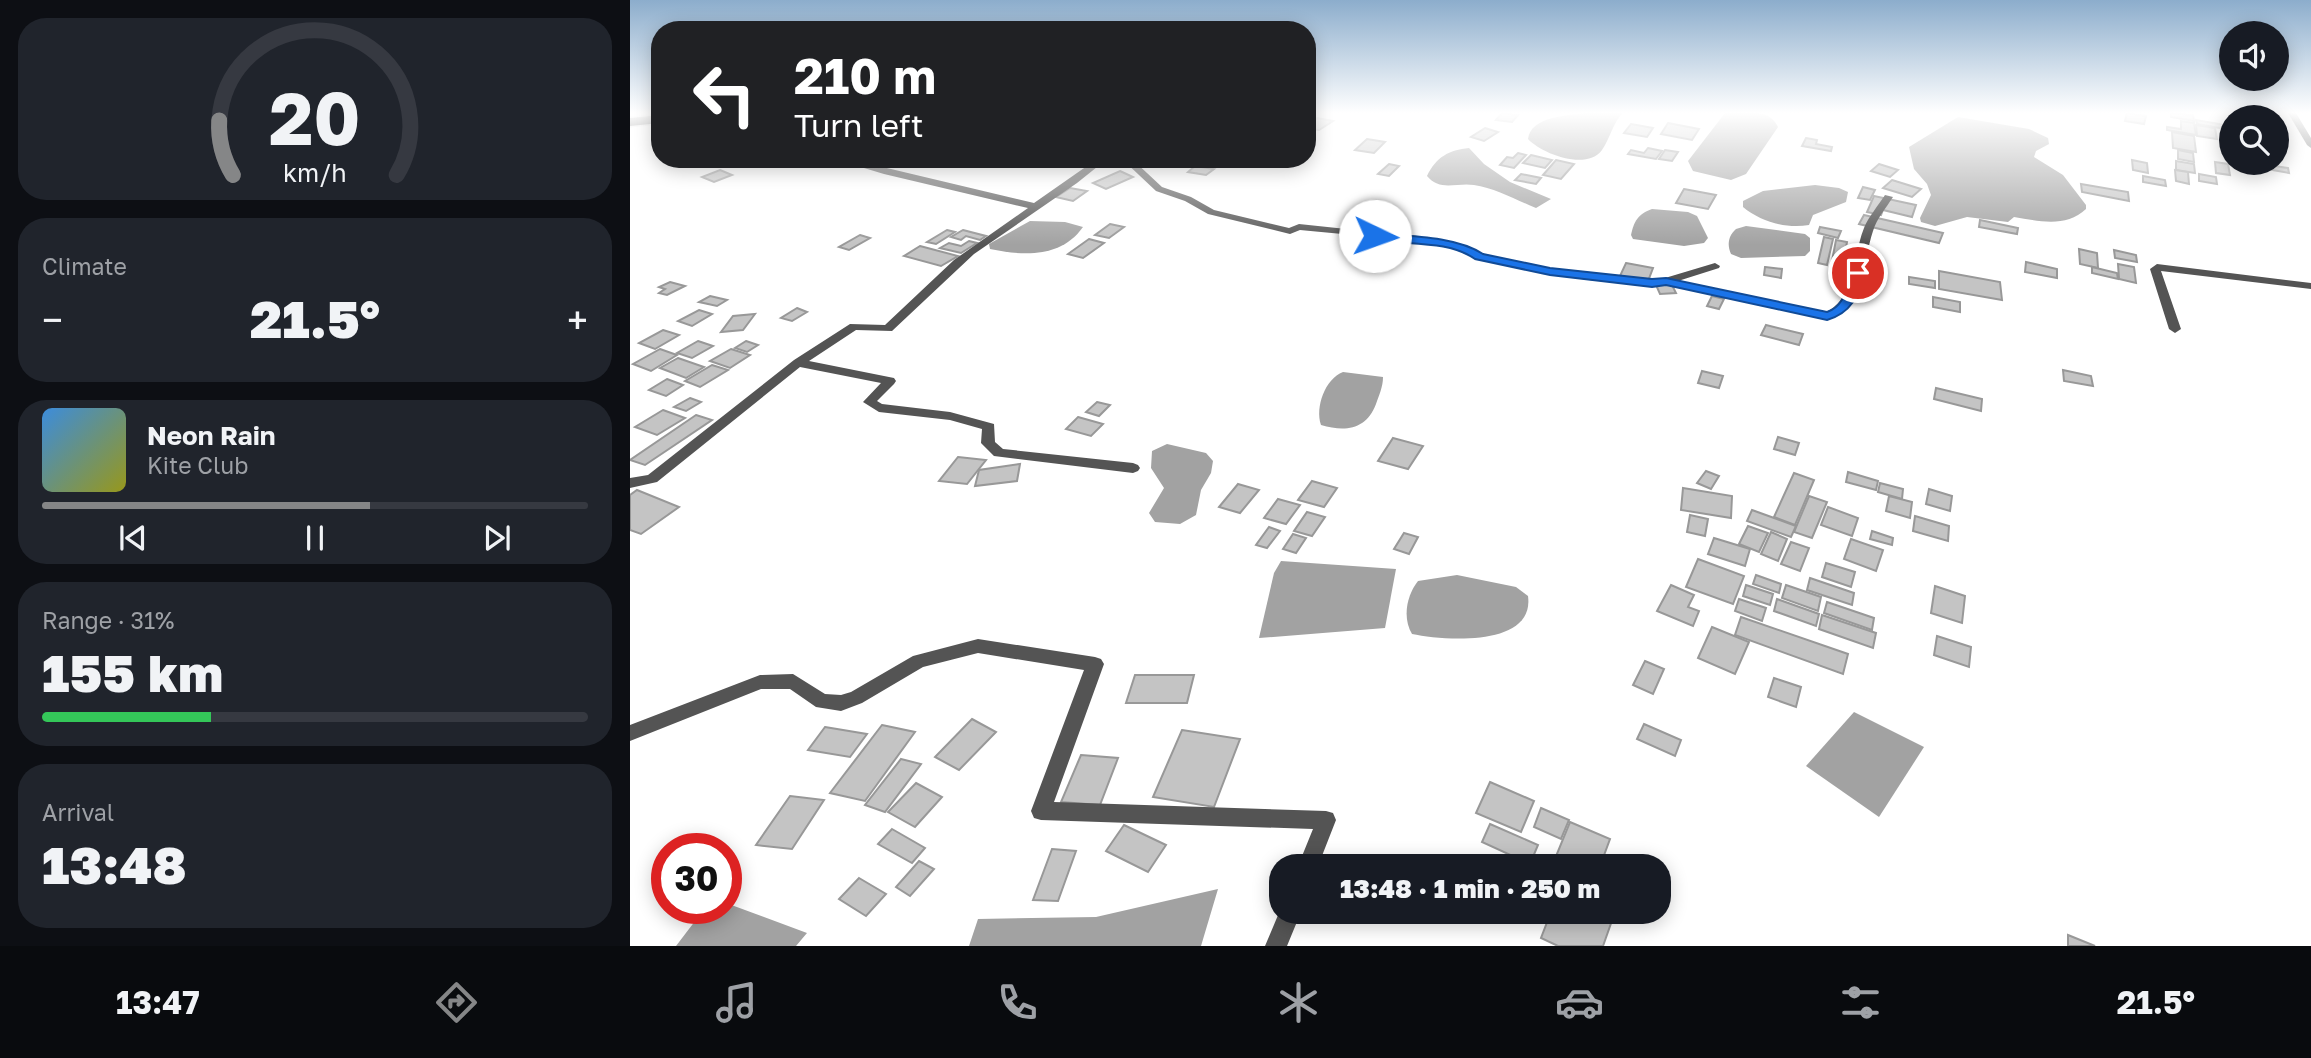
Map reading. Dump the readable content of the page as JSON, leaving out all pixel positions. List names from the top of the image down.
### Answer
{
  "page": {
    "turn": ["210 m", "Turn left"],
    "tile": [
      "Climate",
      ["Range · 31%", "155 km"],
      ["Arrival", "13:48"]
    ],
    "heat": ["−", "21.5°", "+"],
    "song": ["Neon Rain", "Kite Club"],
    "limit": "30",
    "trip": "13:48 · 1 min · 250 m",
    "tabs": ["13:47", "21.5°"],
    "gauge": ["20", "km/h"]
  }
}
